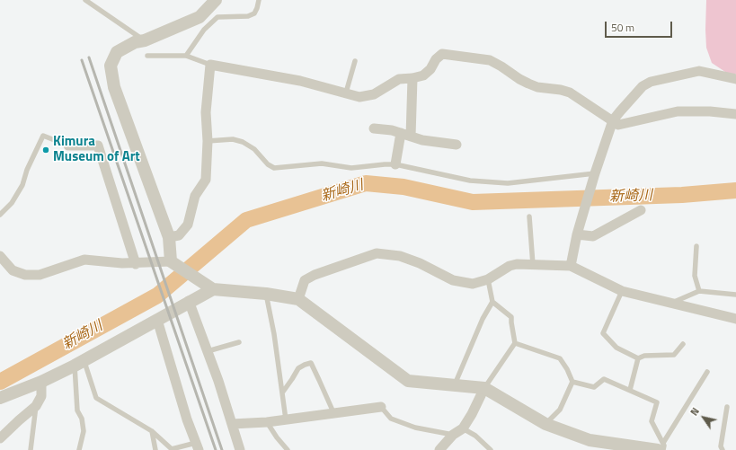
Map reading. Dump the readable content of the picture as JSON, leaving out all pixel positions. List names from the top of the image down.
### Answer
{
  "water": ["新崎川"],
  "places": ["Kimura Museum of Art"],
  "scale_bar": "50 m",
  "north": "top left"
}
